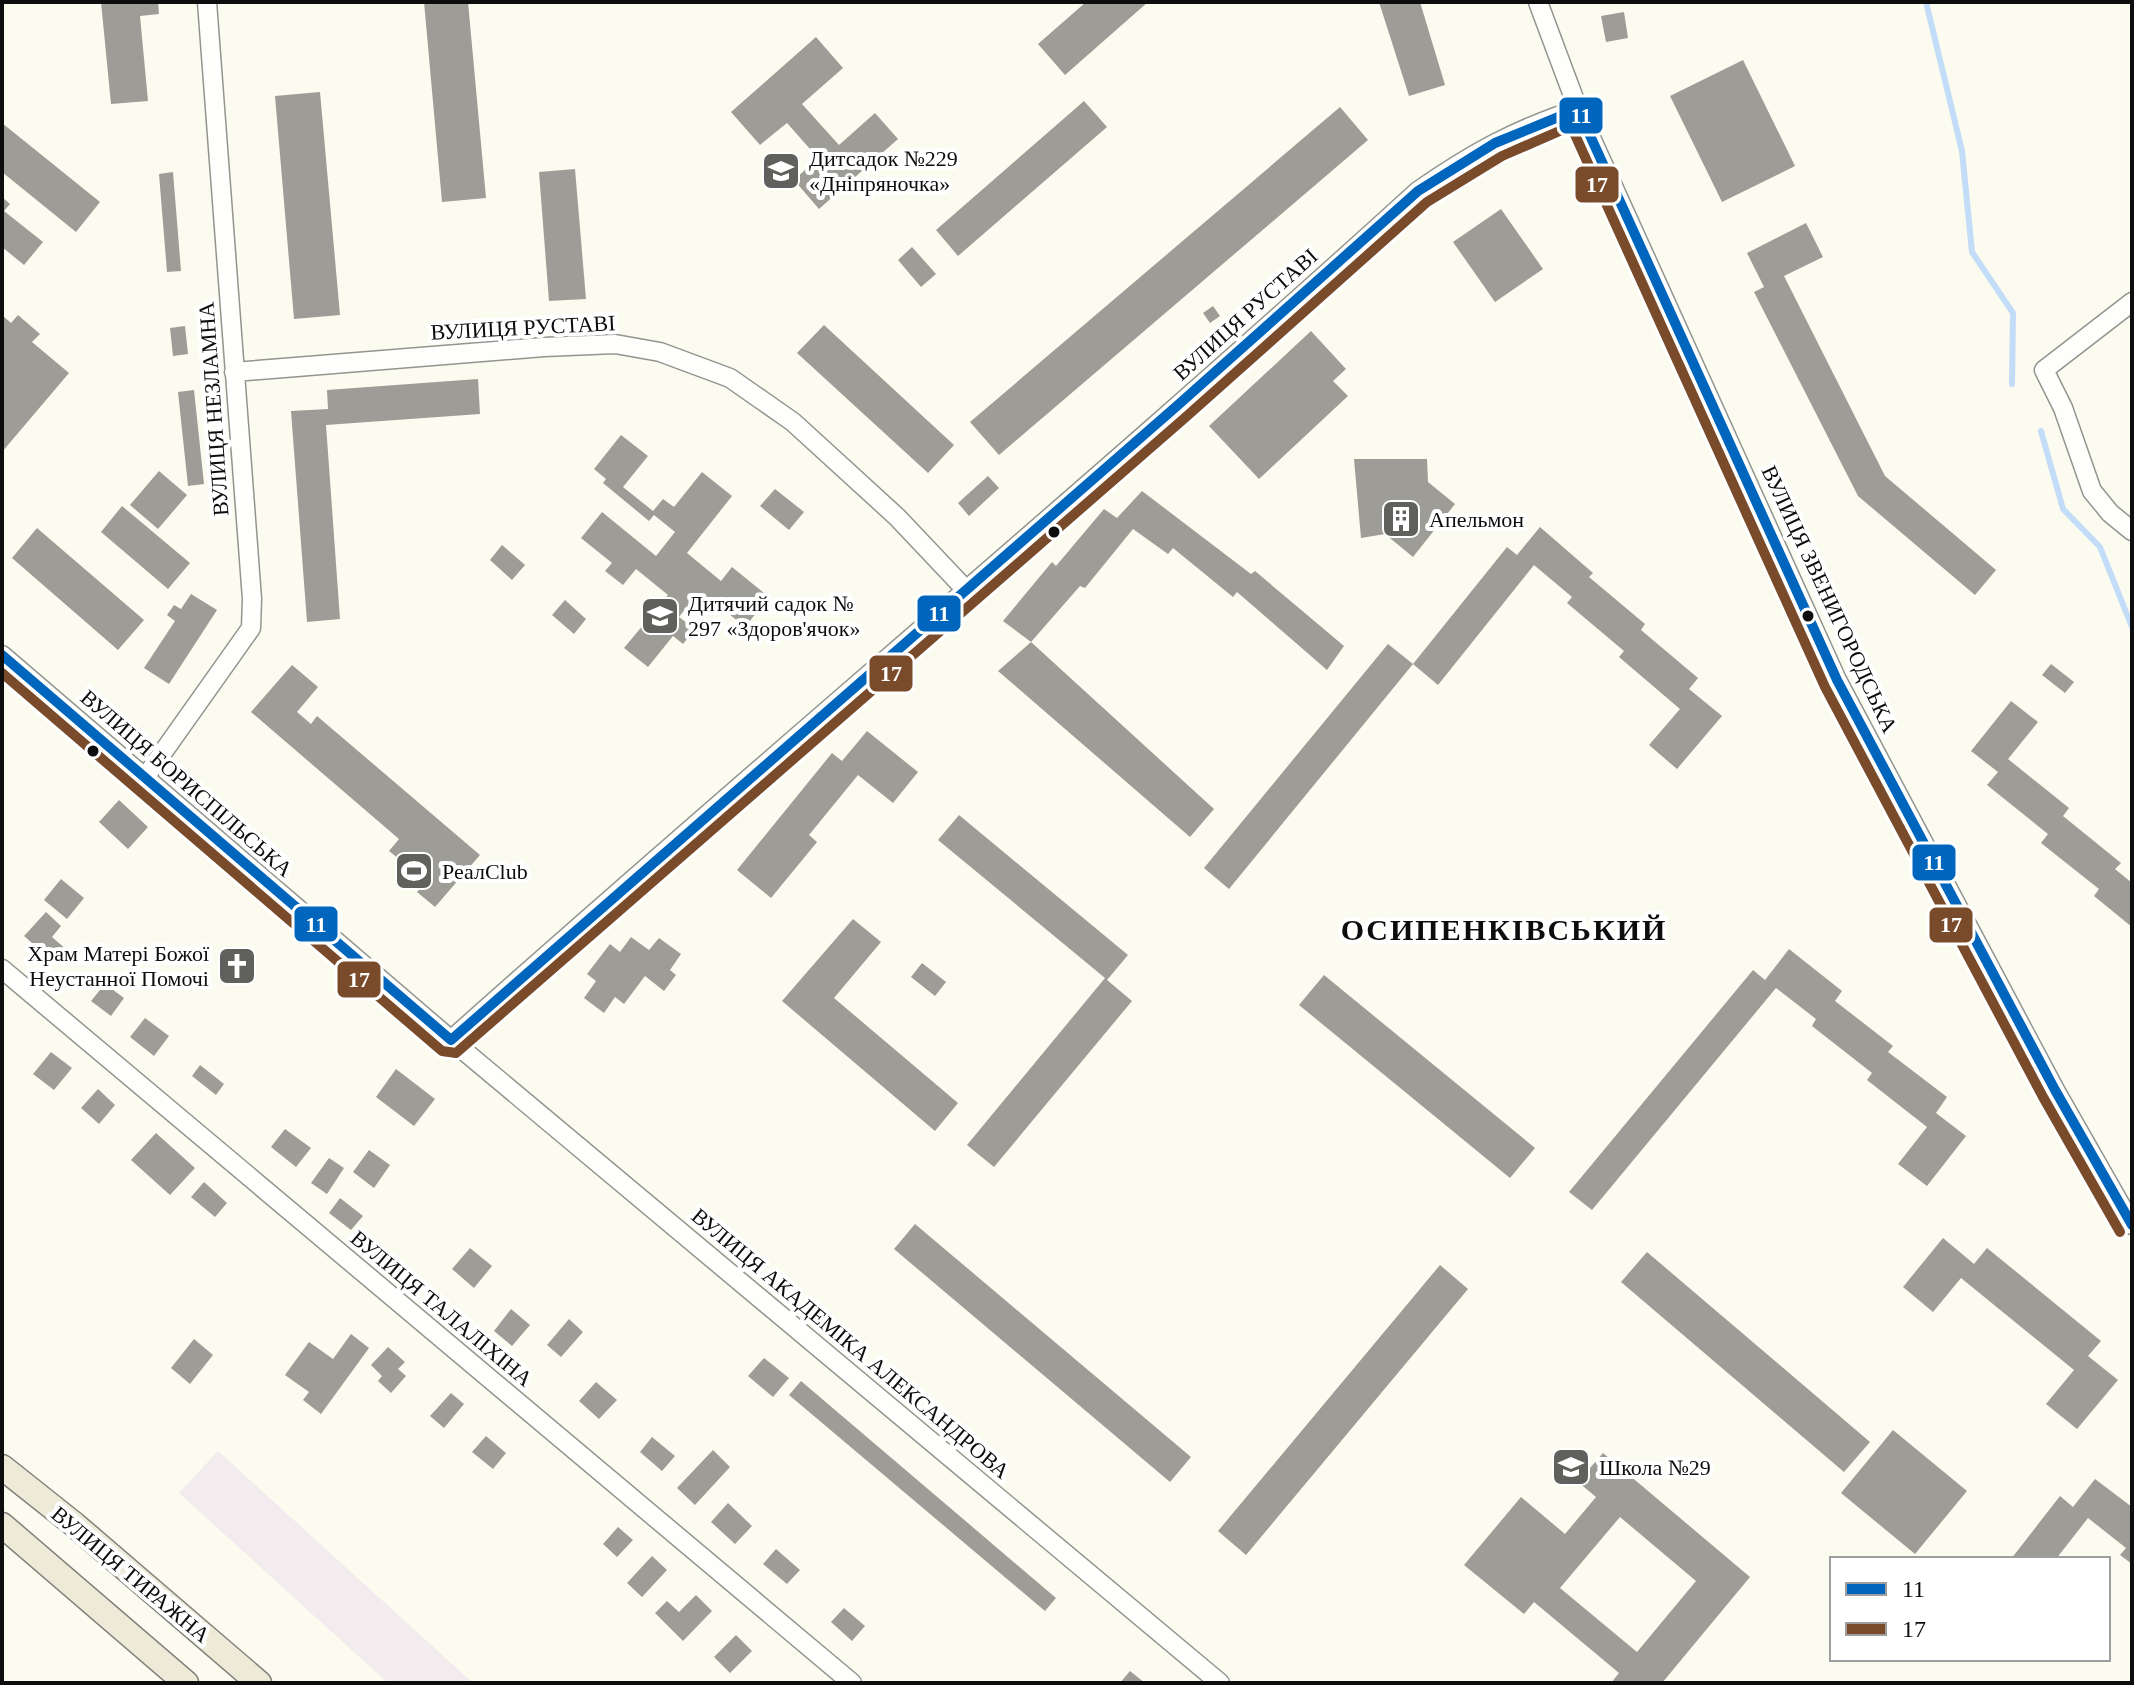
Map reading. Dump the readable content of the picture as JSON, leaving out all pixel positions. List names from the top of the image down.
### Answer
{
  "streets": {
    "main road": ["ВУЛИЦЯ ТИРАЖНА"],
    "street": [
      "ВУЛИЦЯ РУСТАВІ",
      "ВУЛИЦЯ НЕЗЛАМНА",
      "ВУЛИЦЯ ЗВЕНИГОРОДСЬКА",
      "ВУЛИЦЯ БОРИСПІЛЬСЬКА",
      "ВУЛИЦЯ ТАЛАЛІХІНА",
      "ВУЛИЦЯ АКАДЕМІКА АЛЕКСАНДРОВА"
    ]
  },
  "crossings": [
    ["ВУЛИЦЯ РУСТАВІ", "ВУЛИЦЯ НЕЗЛАМНА"],
    ["ВУЛИЦЯ РУСТАВІ", "ВУЛИЦЯ ЗВЕНИГОРОДСЬКА"],
    ["ВУЛИЦЯ РУСТАВІ", "ВУЛИЦЯ БОРИСПІЛЬСЬКА"],
    ["ВУЛИЦЯ РУСТАВІ", "ВУЛИЦЯ АКАДЕМІКА АЛЕКСАНДРОВА"],
    ["ВУЛИЦЯ НЕЗЛАМНА", "ВУЛИЦЯ БОРИСПІЛЬСЬКА"],
    ["ВУЛИЦЯ БОРИСПІЛЬСЬКА", "ВУЛИЦЯ АКАДЕМІКА АЛЕКСАНДРОВА"]
  ],
  "districts": ["ОСИПЕНКІВСЬКИЙ"],
  "places": {
    "school or university": ["Дитсадок №229 «Дніпряночка»", "Дитячий садок № 297 «Здоров'ячок»", "Школа №29"],
    "building": ["Апельмон"],
    "sports": ["РеалClub"],
    "church": ["Храм Матері Божої Неустанної Помочі"]
  },
  "lines": ["transit line 11", "transit line 17"],
  "legend": ["11", "17"]
}
